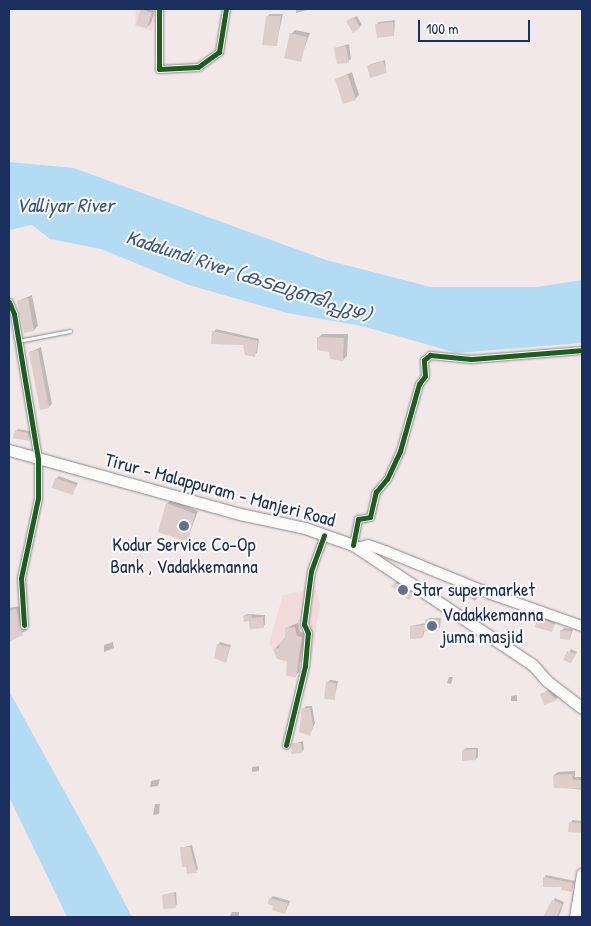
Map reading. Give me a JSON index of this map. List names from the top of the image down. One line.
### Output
{"streets":{"main road":["Tirur - Malappuram - Manjeri Road"]},"water":["Valliyar River","Kadalundi River (കടലുണ്ടിപ്പുഴ)"],"places":["Kodur Service Co-Op Bank , Vadakkemanna","Star supermarket","Vadakkemanna juma masjid"],"scale_bar":"100 m"}
